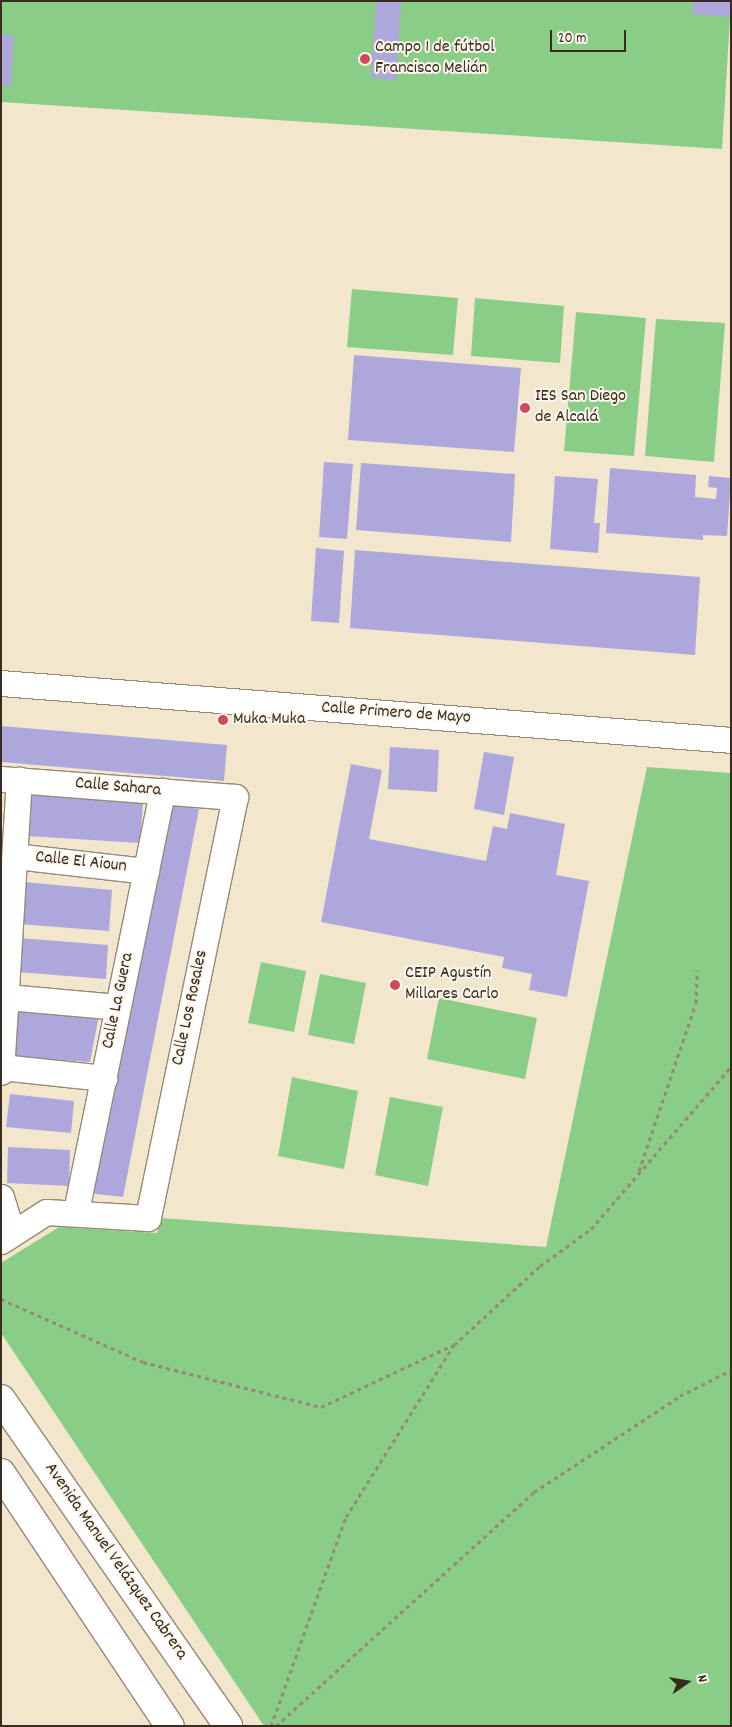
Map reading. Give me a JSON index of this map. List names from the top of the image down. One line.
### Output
{"streets":{"main road":["Avenida Manuel Velázquez Cabrera"],"street":["Calle Primero de Mayo","Calle Sahara","Calle El Aioun","Calle La Guera","Calle Los Rosales"]},"crossings":[["Calle Sahara","Calle La Guera"],["Calle Sahara","Calle Los Rosales"],["Calle El Aioun","Calle La Guera"],["Calle La Guera","Calle Los Rosales"]],"places":["Campo 1 de fútbol Francisco Melián","IES San Diego de Alcalá","Muka Muka","CEIP Agustín Millares Carlo"],"scale_bar":"20 m","north":"right"}
